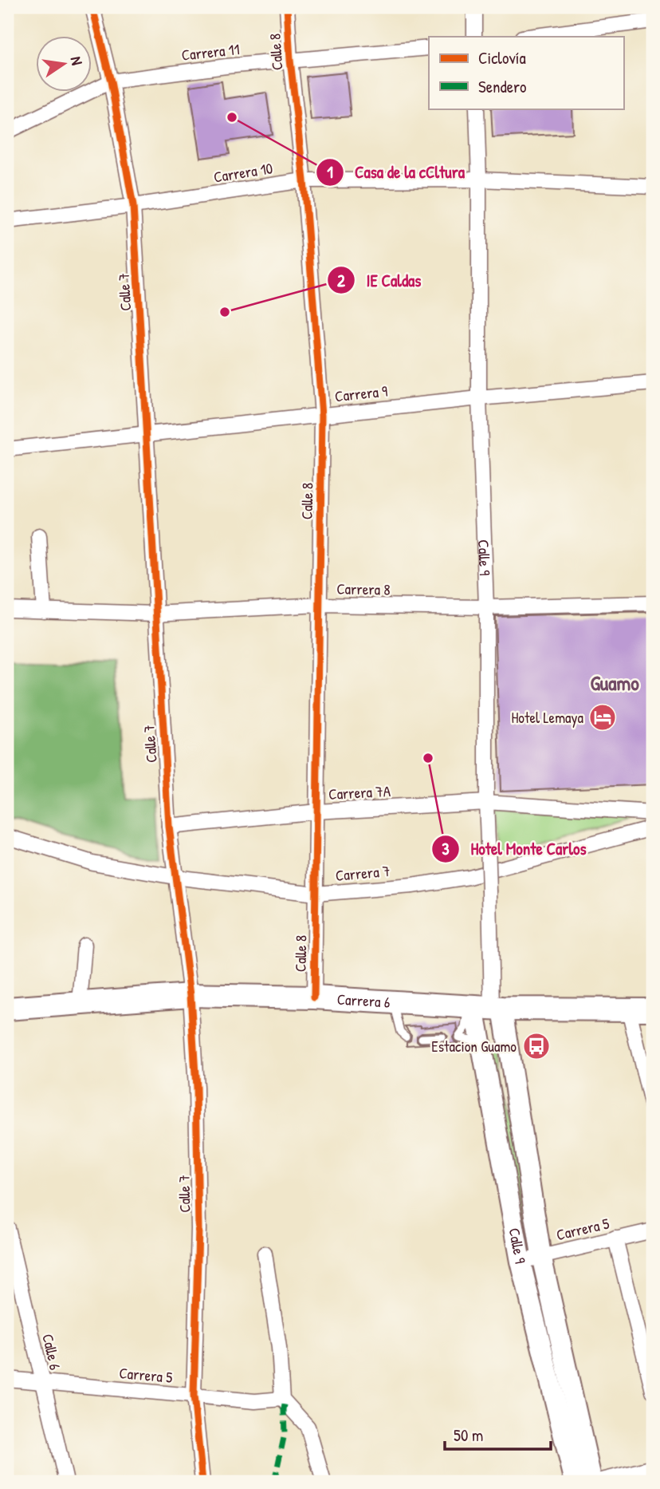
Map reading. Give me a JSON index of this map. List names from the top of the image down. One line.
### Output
{"streets":{"main road":["Carrera 6"],"street":["Carrera 11","Calle 8","Carrera 10","Calle 7","Carrera 9","Calle 9","Carrera 8","Carrera 7A","Carrera 7","Carrera 5","Calle 6"]},"crossings":[["Carrera 11","Calle 8"],["Carrera 11","Calle 7"],["Calle 8","Carrera 10"],["Calle 8","Carrera 9"],["Calle 8","Carrera 8"],["Calle 8","Carrera 7A"],["Calle 8","Carrera 7"],["Calle 8","Carrera 6"],["Carrera 10","Calle 7"],["Carrera 10","Calle 9"],["Calle 7","Carrera 9"],["Calle 7","Carrera 8"],["Calle 7","Carrera 7A"],["Calle 7","Carrera 7"],["Calle 7","Carrera 6"],["Calle 7","Carrera 5"],["Carrera 9","Calle 9"],["Calle 9","Carrera 8"],["Calle 9","Carrera 7A"],["Calle 9","Carrera 6"],["Calle 9","Carrera 5"],["Carrera 5","Calle 6"]],"districts":["Guamo"],"places":{"other":["Casa de la cCltura","IE Caldas","Hotel Monte Carlos"],"hotel":["Hotel Lemaya"],"bus stop":["Estacion Guamo"]},"legend":["Ciclovía","Sendero"],"scale_bar":"50 m","north":"right"}
